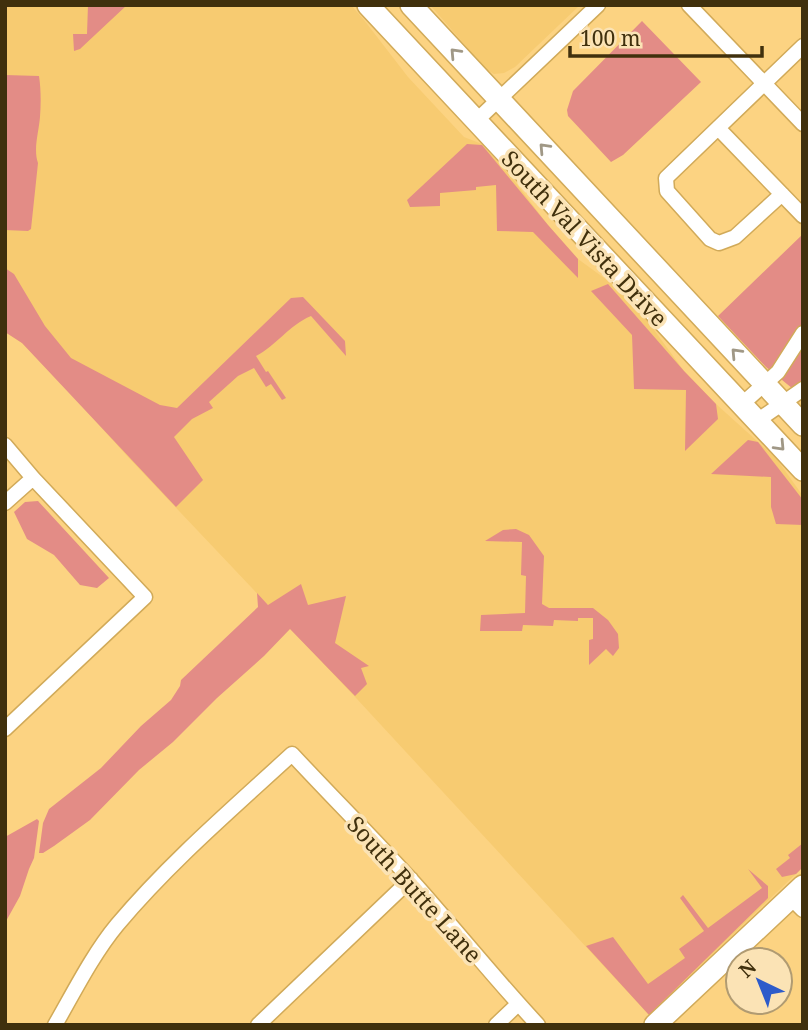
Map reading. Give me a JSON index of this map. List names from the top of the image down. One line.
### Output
{"streets":{"main road":["South Val Vista Drive"],"street":["South Butte Lane"]},"scale_bar":"100 m","north":"top left"}
